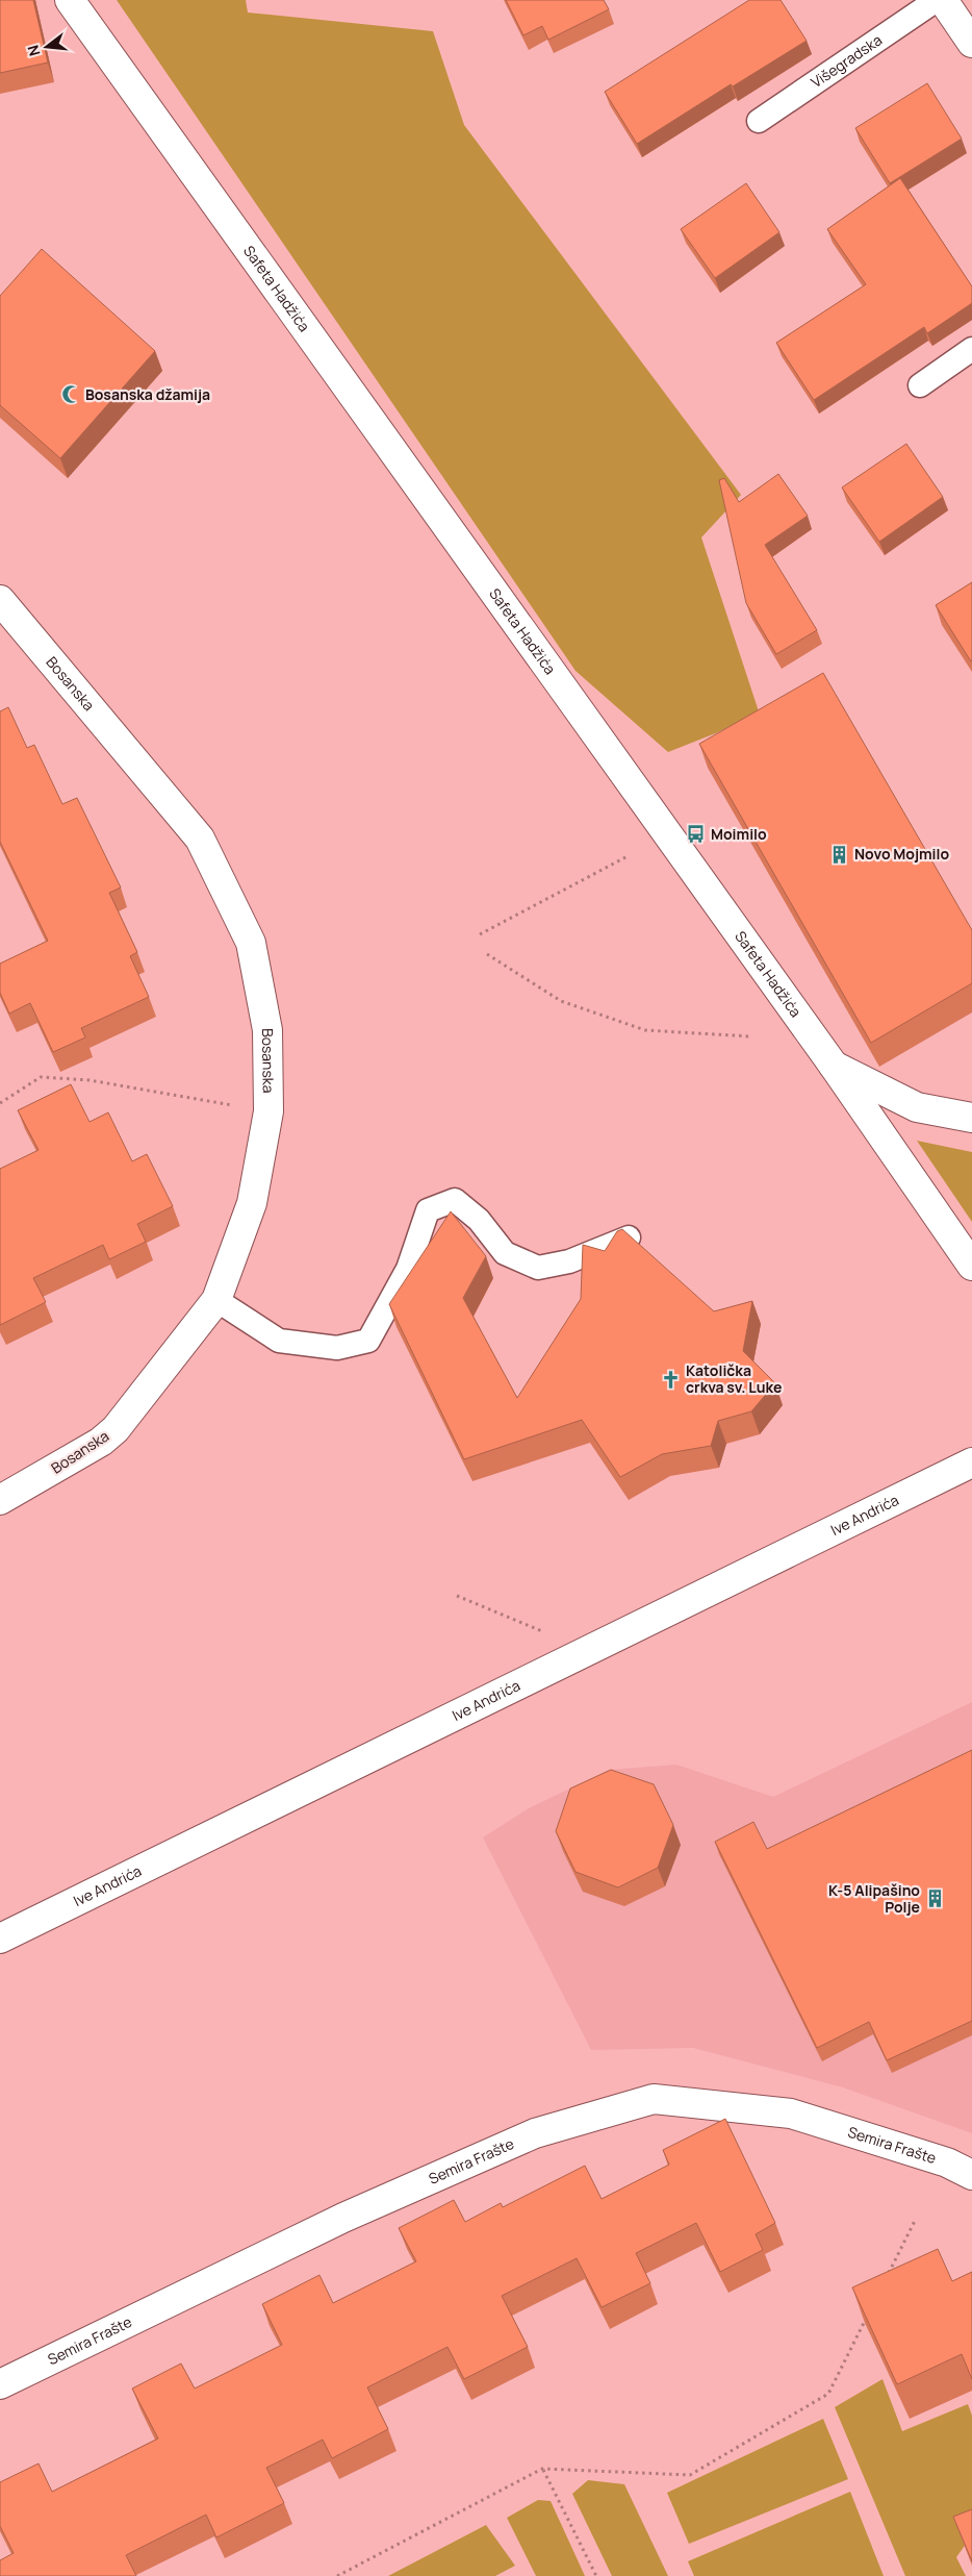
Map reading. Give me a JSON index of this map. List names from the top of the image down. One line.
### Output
{"streets":{"main road":["Safeta Hadžića","Bosanska","Ive Andrića","Semira Frašte"],"lane":["Višegradska"]},"places":{"mosque":["Bosanska džamija"],"bus stop":["Moimilo"],"building":["Novo Mojmilo","K-5 Alipašino Polje"],"church":["Katolička crkva sv. Luke"]},"north":"left"}
